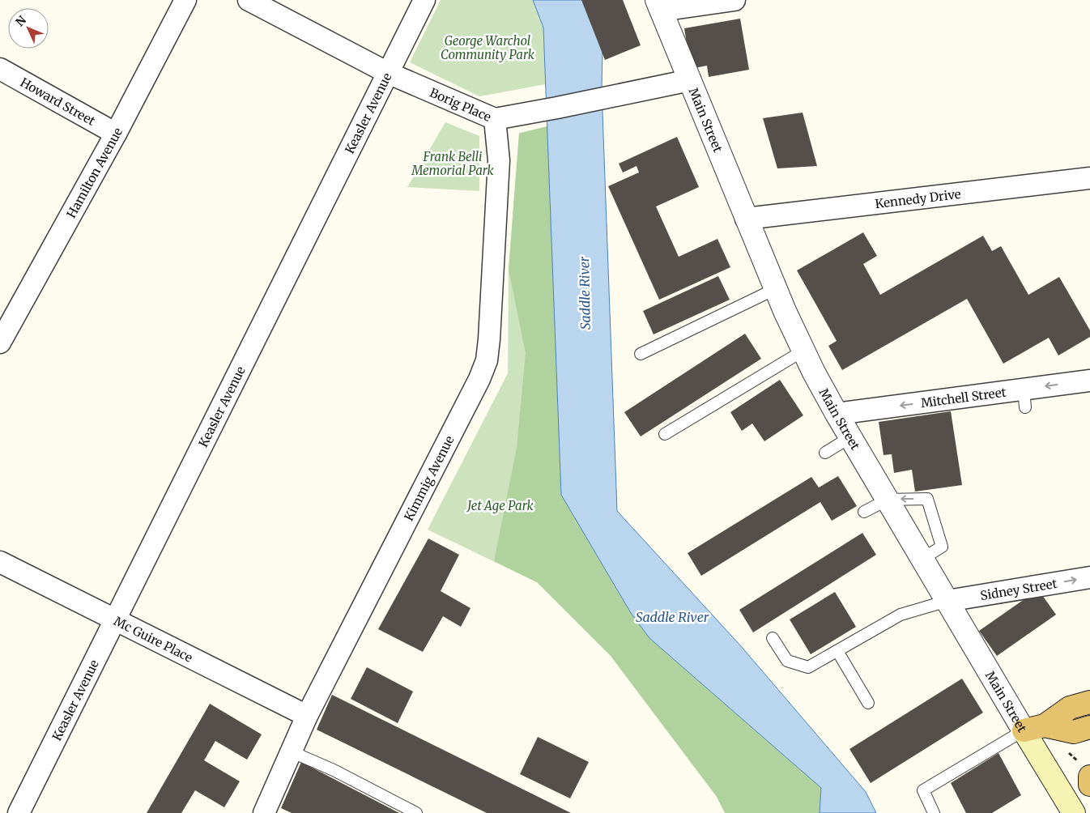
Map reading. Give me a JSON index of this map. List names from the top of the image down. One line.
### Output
{"streets":{"main road":["Main Street"],"street":["Howard Street","Borig Place","Keasler Avenue","Hamilton Avenue","Kennedy Drive","Mitchell Street","Kimmig Avenue","Sidney Street","Mc Guire Place"]},"crossings":[["Howard Street","Hamilton Avenue"],["Borig Place","Keasler Avenue"],["Borig Place","Main Street"],["Borig Place","Kimmig Avenue"],["Keasler Avenue","Mc Guire Place"],["Main Street","Kennedy Drive"],["Main Street","Mitchell Street"],["Main Street","Sidney Street"],["Kimmig Avenue","Mc Guire Place"]],"one_way":["Mitchell Street","Sidney Street"],"water":["Saddle River"],"parks":["George Warchol Community Park","Frank Belli Memorial Park","Jet Age Park"],"north":"top left"}
